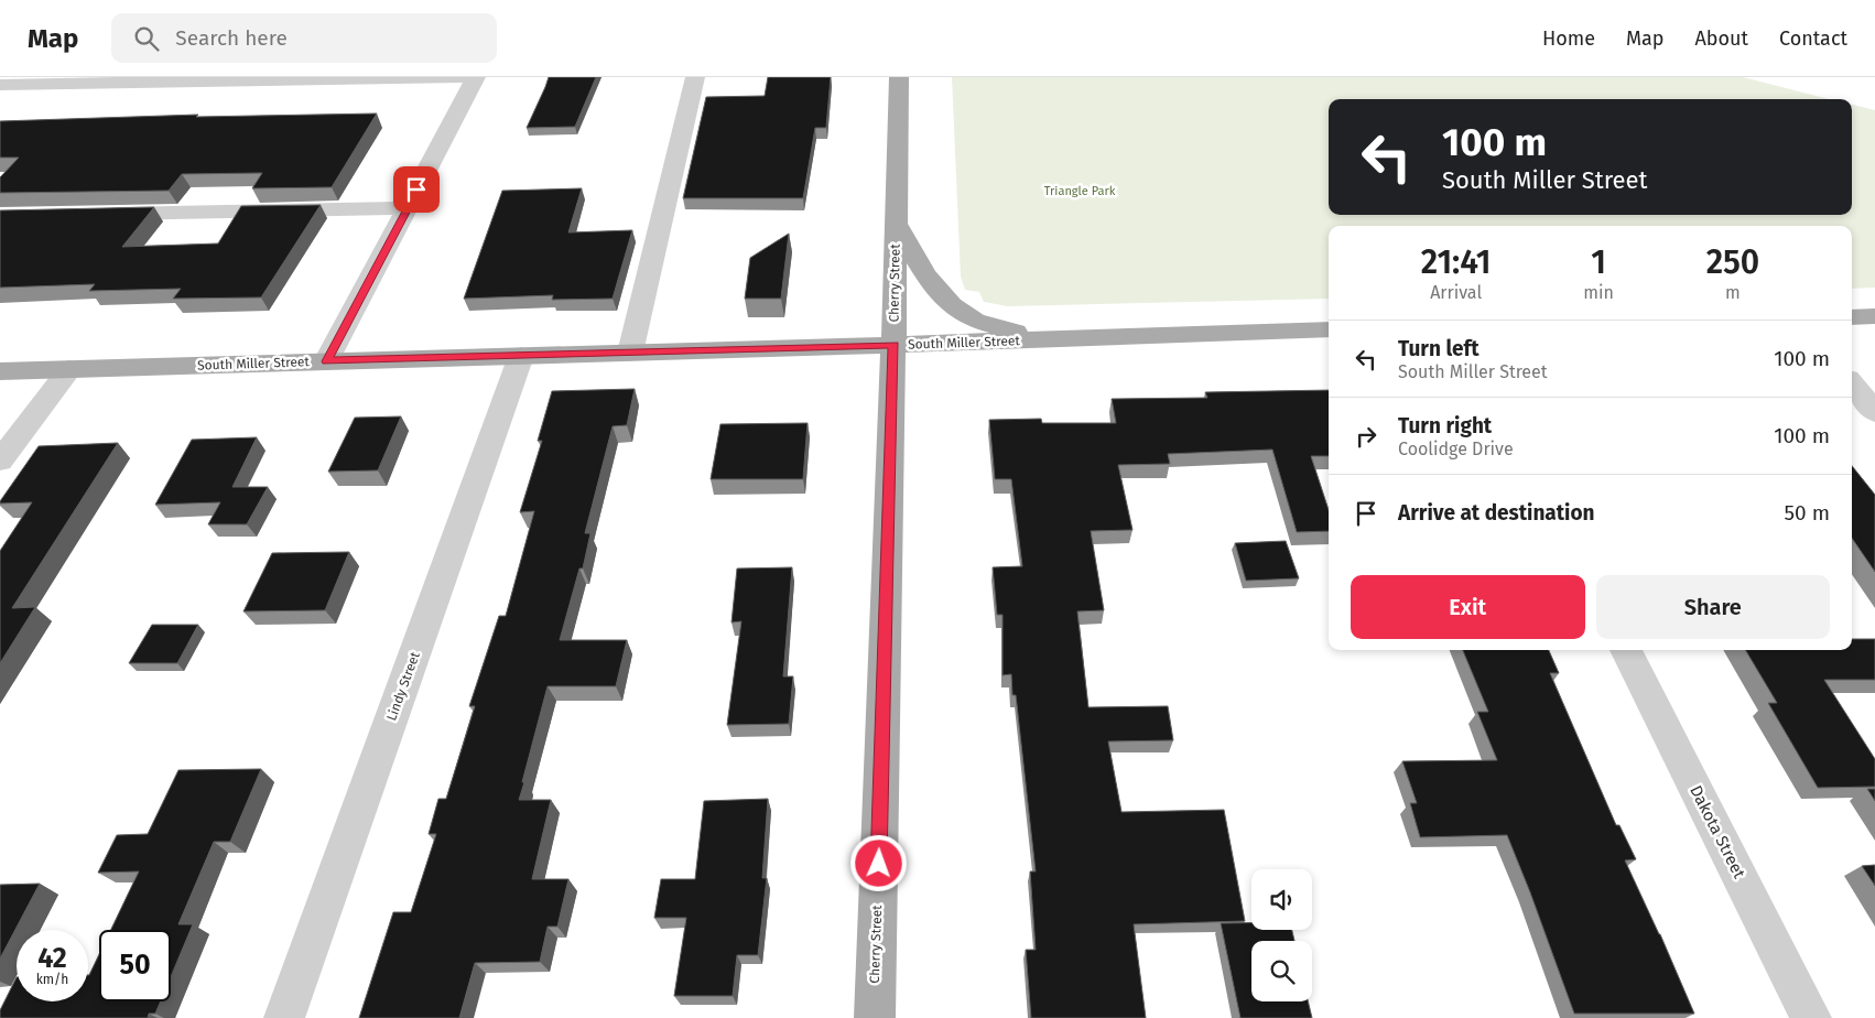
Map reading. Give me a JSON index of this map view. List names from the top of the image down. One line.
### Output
{"streets":{"main road":["Cherry Street","South Miller Street"],"street":["Lindy Street","Dakota Street"]},"crossings":[["Cherry Street","South Miller Street"],["South Miller Street","Lindy Street"]],"parks":["Triangle Park"],"page":{"header":"Map","search":"Search here","nav":["Home","Map","About","Contact"],"turn":["100 m","South Miller Street"],"eta":["21:41","Arrival","1","min","250","m"],"list":[{"name":"Turn left","note":"South Miller Street","value":"100 m"},{"name":"Turn right","note":"Coolidge Drive","value":"100 m"},{"name":"Arrive at destination","value":"50 m"}],"buttons":["Exit","Share"],"speed":"42 km/h","limit":"50"}}
